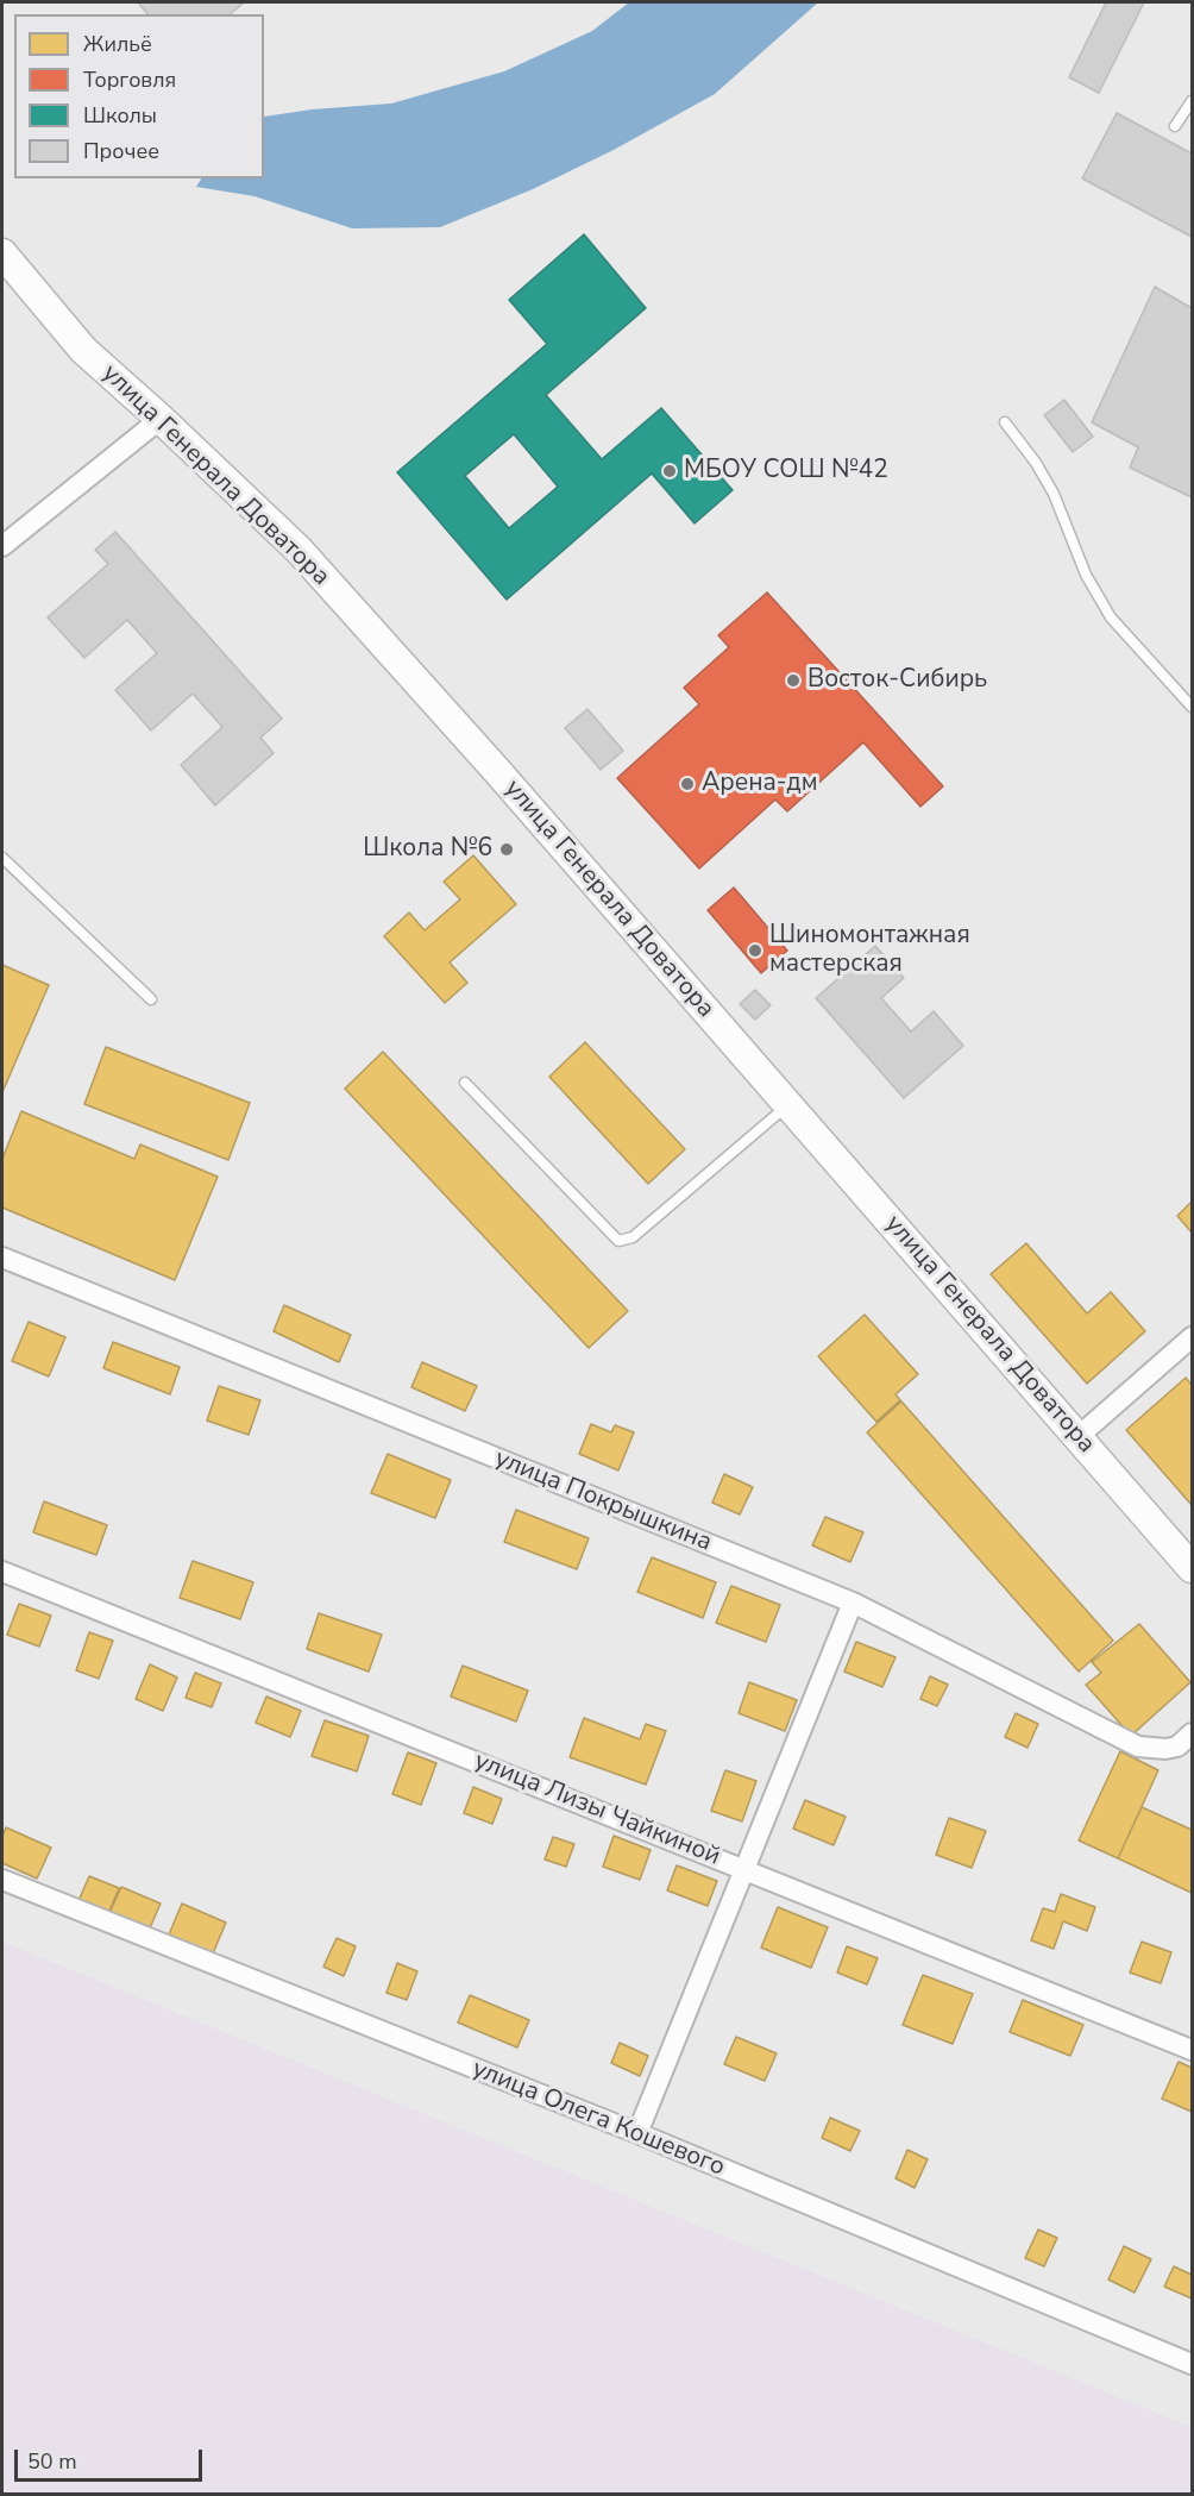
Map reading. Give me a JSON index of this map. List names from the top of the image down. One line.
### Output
{"streets":{"street":["улица Генерала Доватора","улица Покрышкина","улица Лизы Чайкиной","улица Олега Кошевого"]},"places":["МБОУ СОШ №42","Восток-Сибирь","Арена-дм","Школа №6","Шиномонтажная мастерская"],"legend":["Жильё","Торговля","Школы","Прочее"],"scale_bar":"50 m"}
